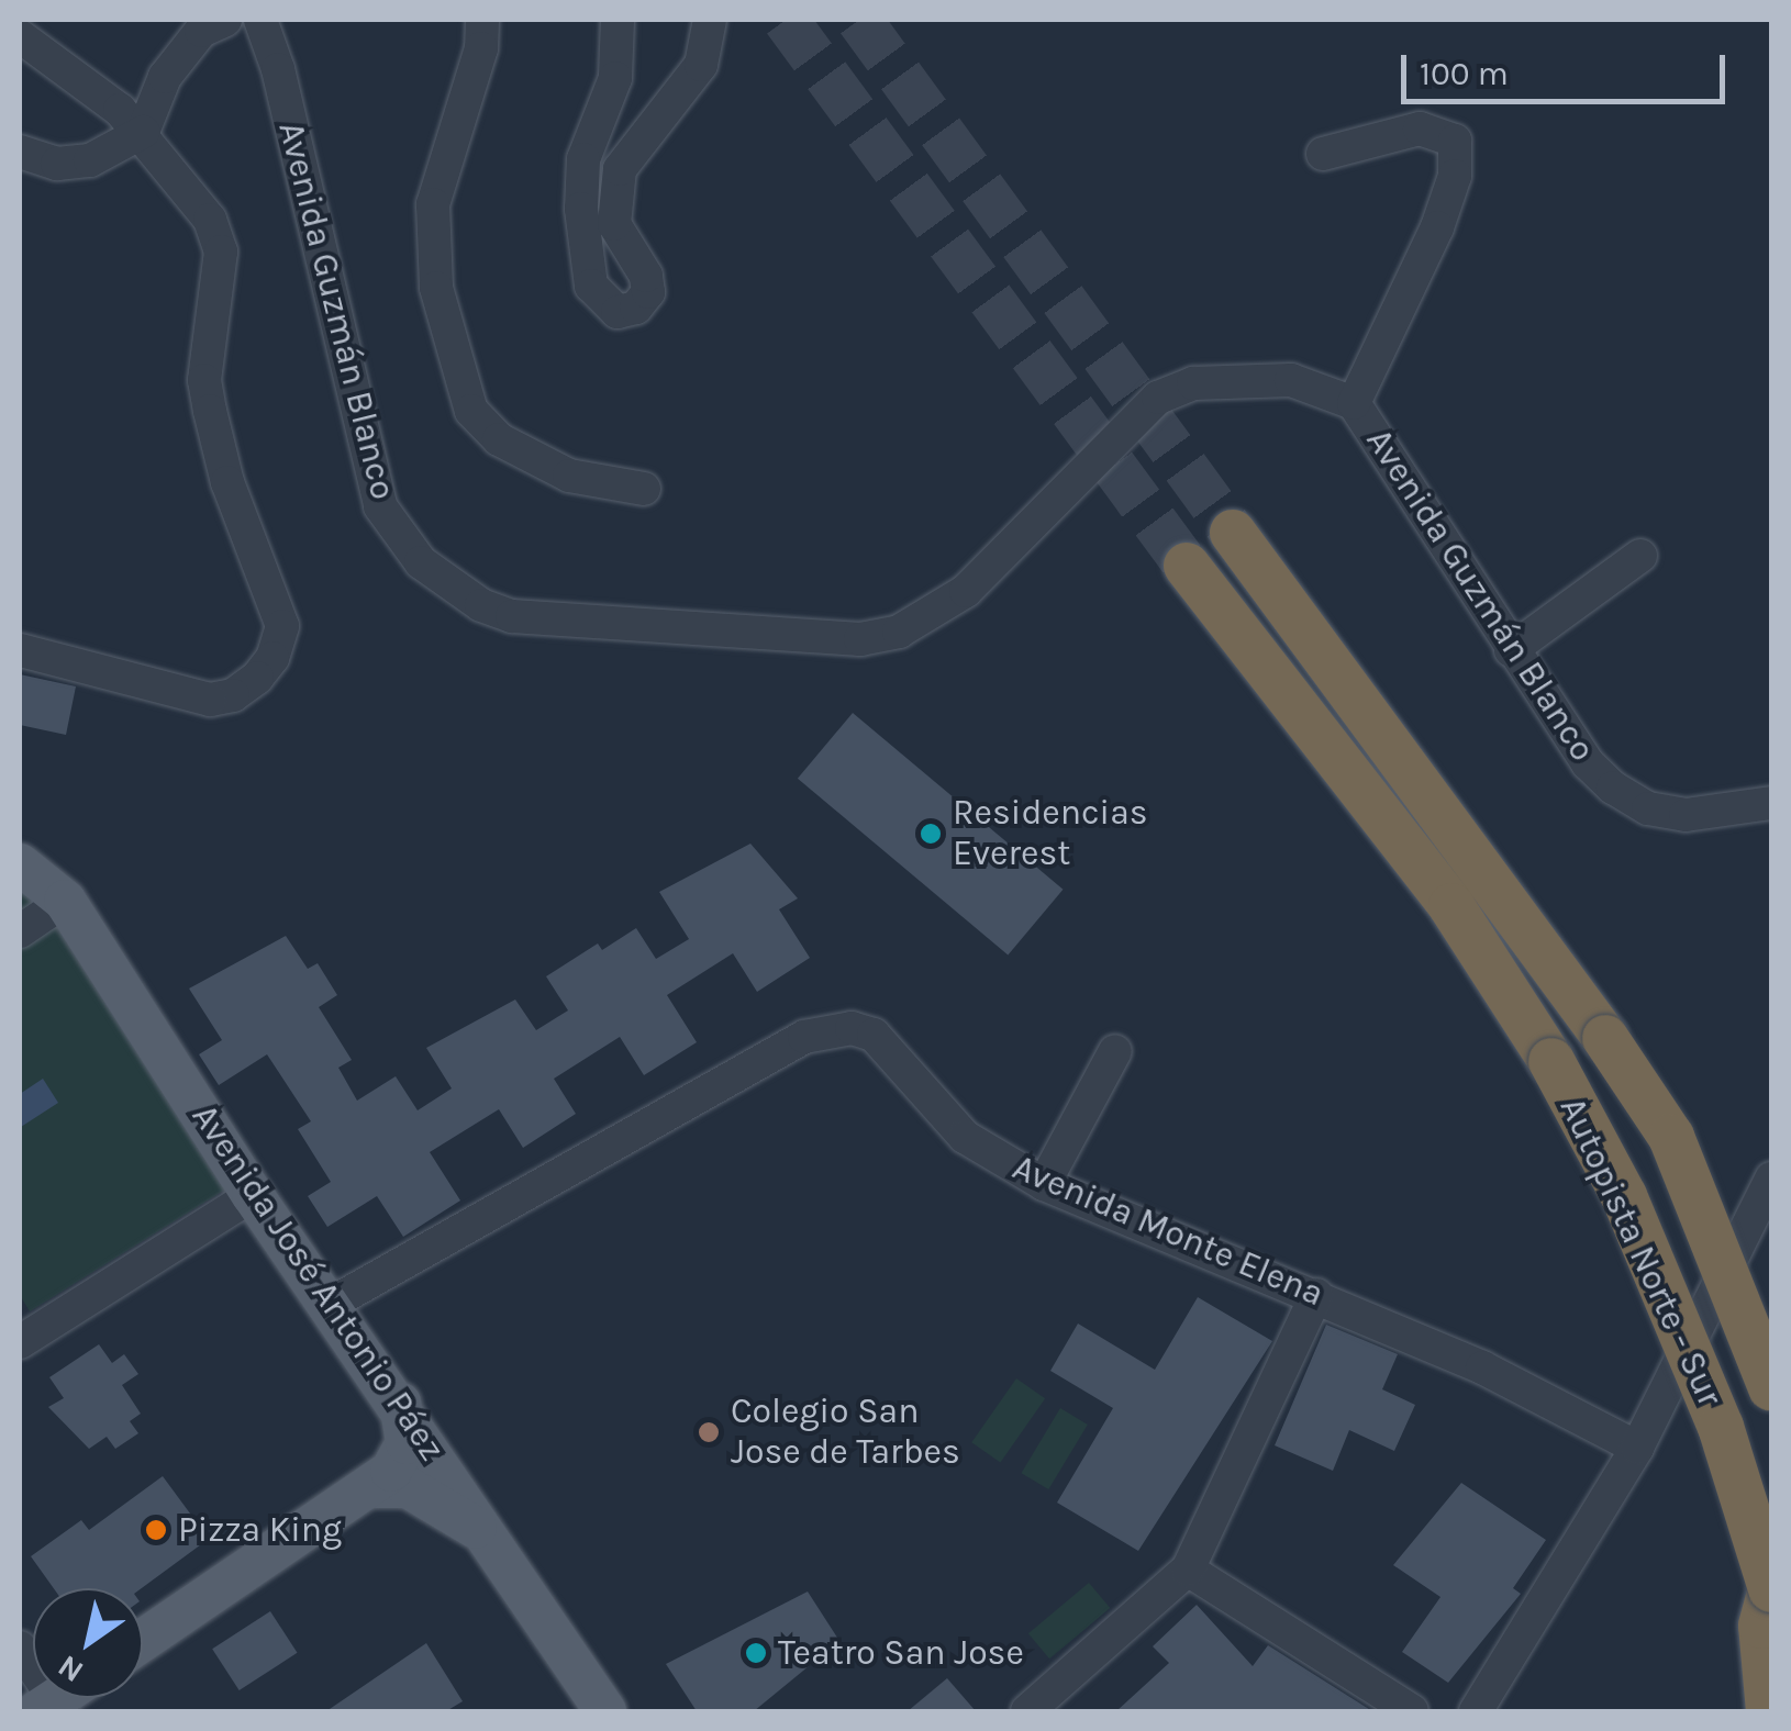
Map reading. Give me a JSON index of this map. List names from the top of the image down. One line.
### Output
{"streets":{"highway":["Autopista Norte - Sur"],"main road":["Avenida José Antonio Páez"],"street":["Avenida Guzmán Blanco","Avenida Monte Elena"]},"crossings":[["Avenida Monte Elena","Avenida José Antonio Páez"]],"places":["Residencias Everest","Colegio San Jose de Tarbes","Pizza King","Teatro San Jose"],"scale_bar":"100 m","north":"bottom left"}
